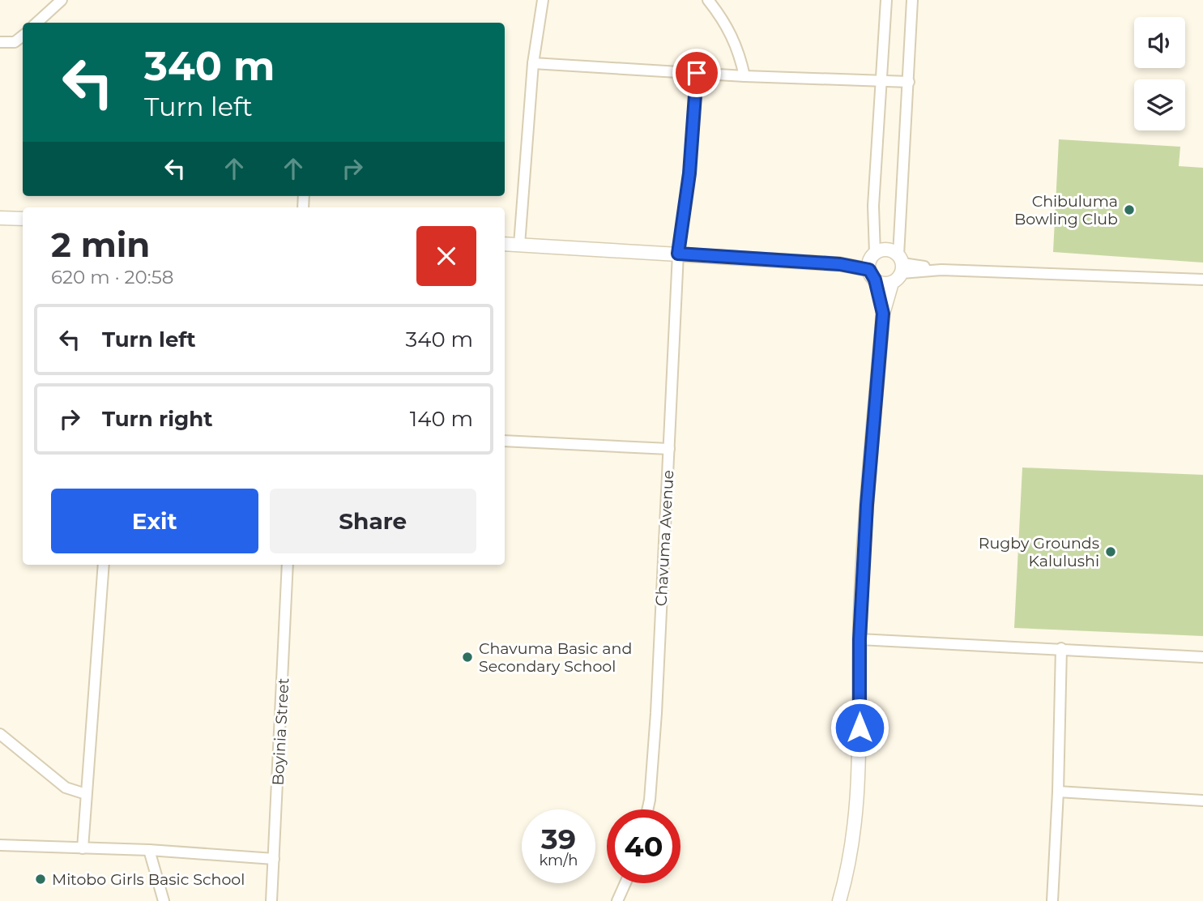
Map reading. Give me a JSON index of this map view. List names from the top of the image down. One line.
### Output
{"streets":{"street":["Chavuma Avenue","Boyinia Street"]},"places":["Chibuluma Bowling Club","Rugby Grounds Kalulushi","Chavuma Basic and Secondary School","Mitobo Girls Basic School"],"page":{"turn":["340 m","Turn left"],"heading":["2 min","620 m · 20:58"],"list":[{"name":"Turn left","value":"340 m"},{"name":"Turn right","value":"140 m"}],"buttons":["Exit","Share"],"speed":"39 km/h","limit":"40"}}
